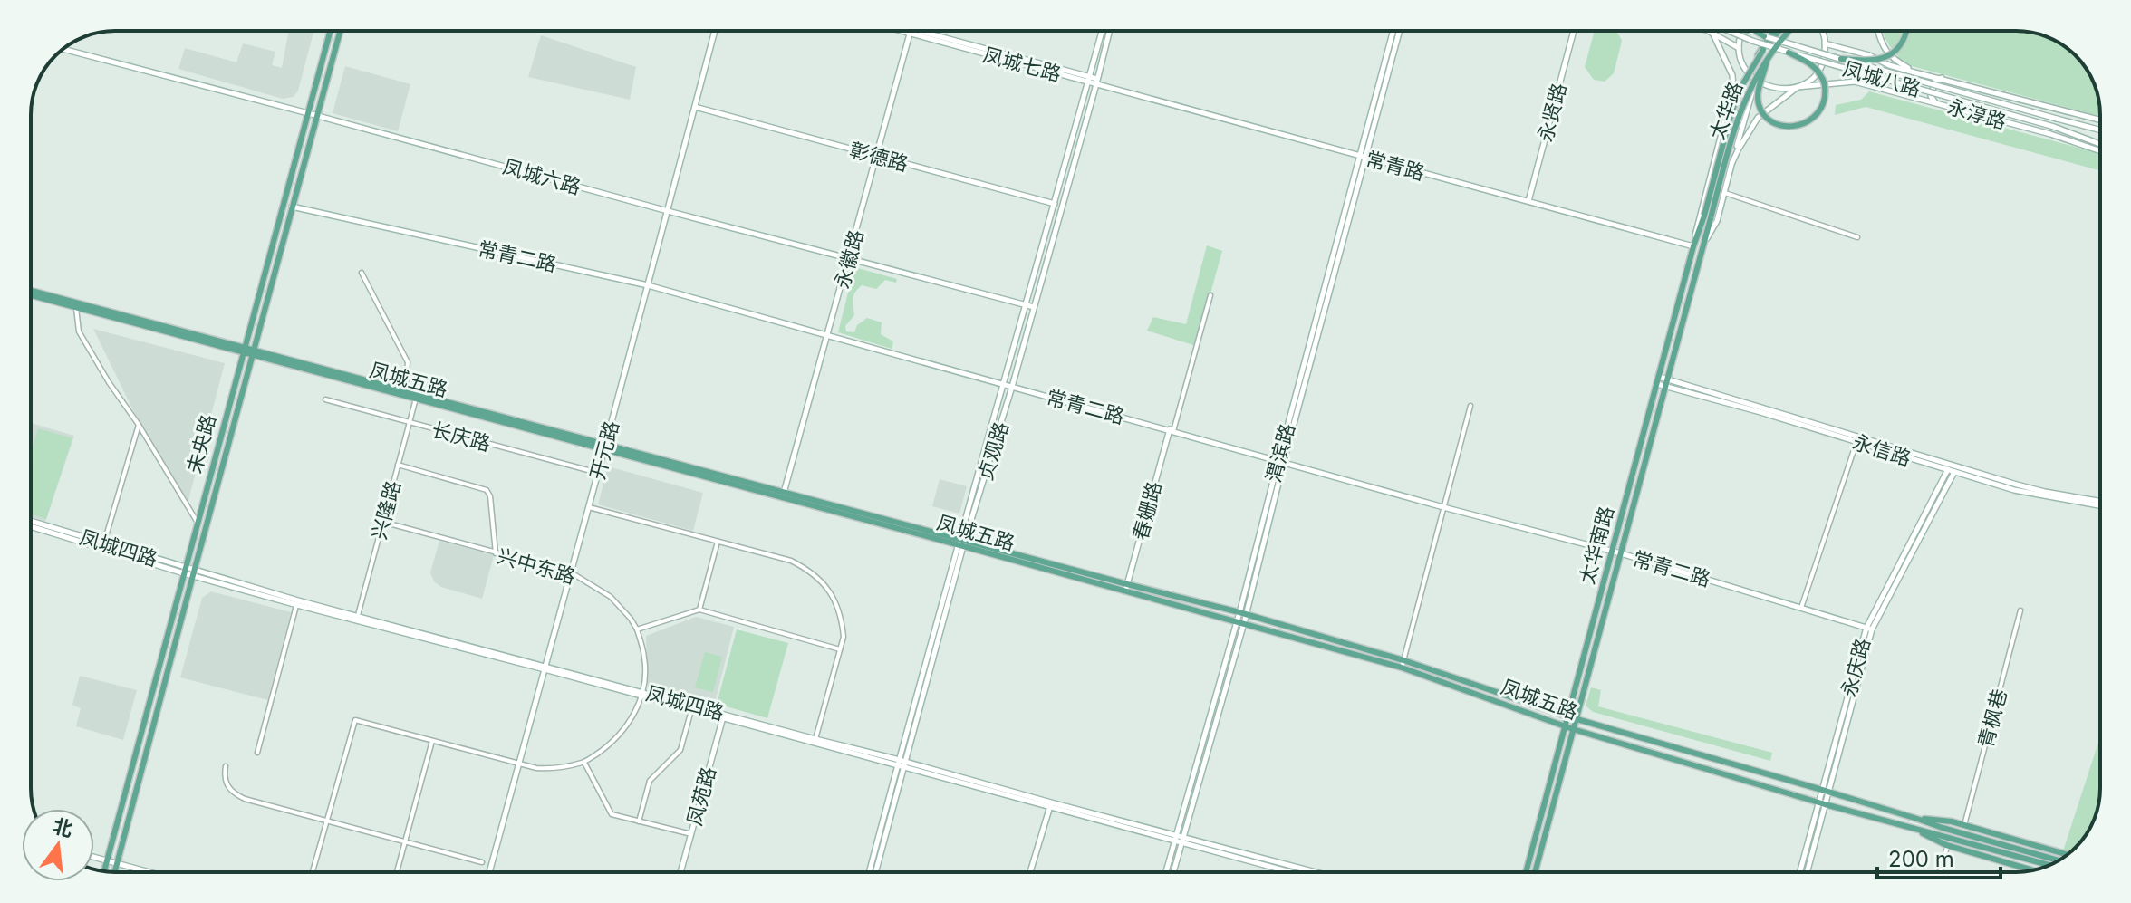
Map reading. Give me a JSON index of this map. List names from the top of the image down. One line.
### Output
{"streets":{"main road":["太华路","凤城五路","未央路","太华南路"],"street":["凤城七路","凤城八路","永贤路","永淳路","彰德路","常青路","凤城六路","常青二路","永徽路","长庆路","开元路","永信路","贞观路","渭滨路","兴隆路","春姗路","凤城四路","兴中东路","永庆路","青枫巷","凤苑路"]},"crossings":[["凤城七路","常青路"],["凤城七路","永徽路"],["凤城七路","贞观路"],["太华路","太华南路"],["永贤路","常青路"],["彰德路","永徽路"],["彰德路","开元路"],["彰德路","贞观路"],["常青路","贞观路"],["常青路","渭滨路"],["常青路","太华南路"],["凤城六路","永徽路"],["凤城六路","未央路"],["凤城六路","开元路"],["凤城六路","贞观路"],["常青二路","永徽路"],["常青二路","未央路"],["常青二路","开元路"],["常青二路","贞观路"],["常青二路","渭滨路"],["常青二路","春姗路"],["常青二路","太华南路"],["常青二路","永庆路"],["永徽路","凤城五路"],["凤城五路","未央路"],["凤城五路","开元路"],["凤城五路","贞观路"],["凤城五路","渭滨路"],["凤城五路","兴隆路"],["凤城五路","春姗路"],["凤城五路","太华南路"],["凤城五路","永庆路"],["长庆路","开元路"],["长庆路","兴隆路"],["未央路","凤城四路"],["开元路","凤城四路"],["开元路","兴中东路"],["永信路","太华南路"],["永信路","永庆路"],["贞观路","凤城四路"],["渭滨路","凤城四路"],["兴隆路","凤城四路"],["兴隆路","兴中东路"],["凤城四路","凤苑路"]],"scale_bar":"200 m","north":"top"}
